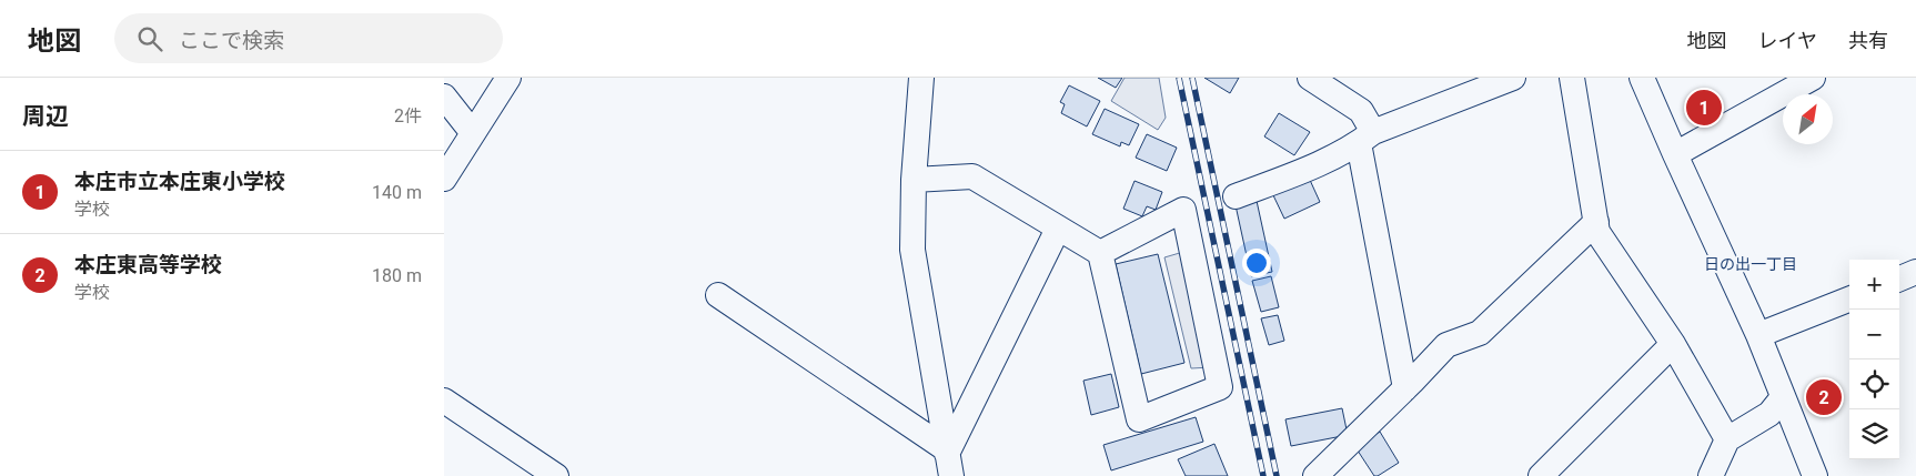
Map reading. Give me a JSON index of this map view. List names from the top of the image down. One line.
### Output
{"districts":["日の出一丁目"],"north":"top right","page":{"header":"地図","search":"ここで検索","nav":["地図","レイヤ","共有"],"heading":["周辺","2件"],"pins":["1","2"],"list":[{"mark":"1","name":"本庄市立本庄東小学校","note":"学校","value":"140 m"},{"mark":"2","name":"本庄東高等学校","note":"学校","value":"180 m"}],"map_buttons":["+","−"]}}
